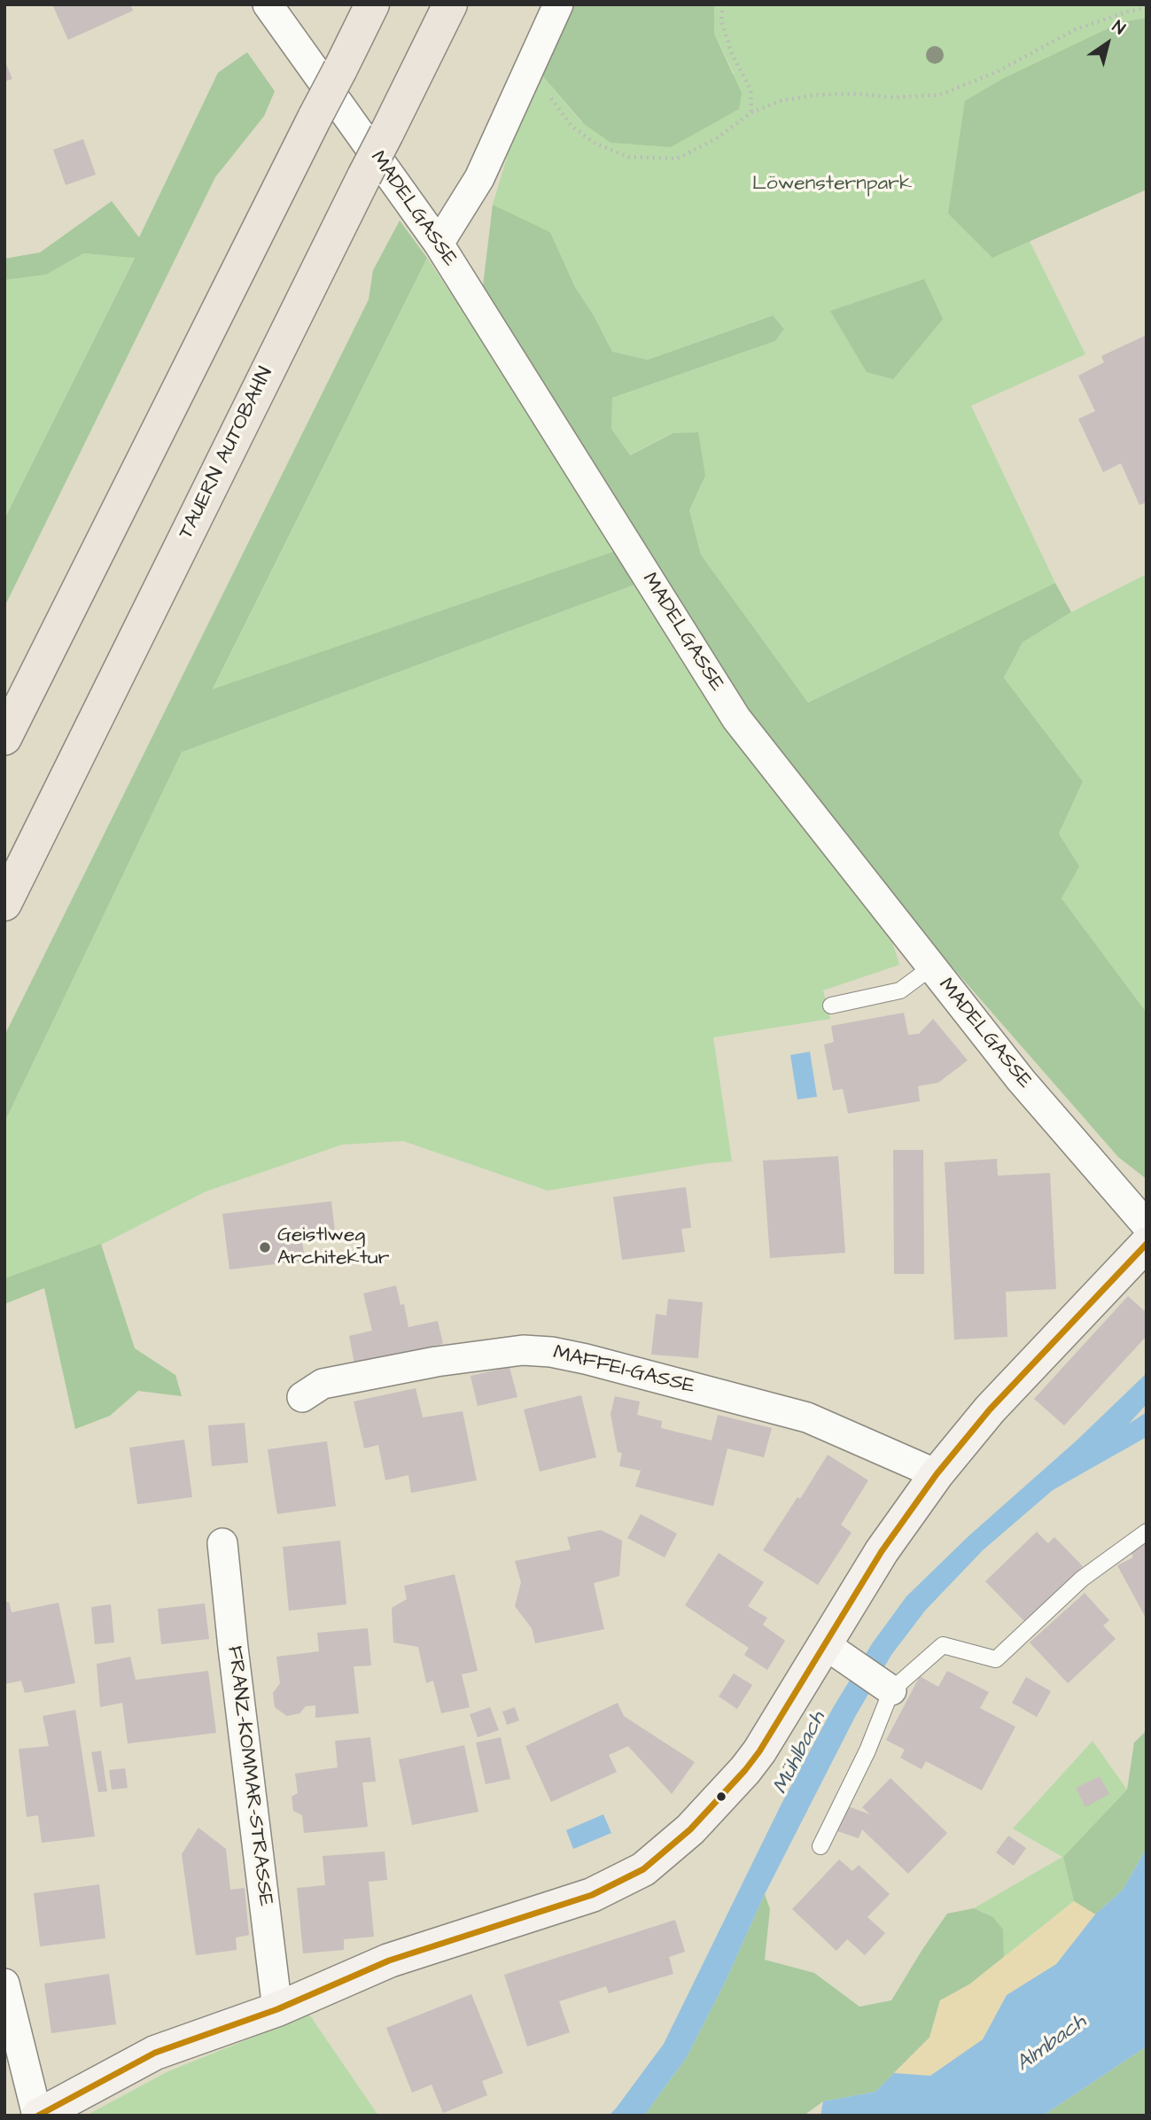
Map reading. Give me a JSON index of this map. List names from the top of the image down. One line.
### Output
{"streets":{"highway":["TAUERN AUTOBAHN"],"street":["MADELGASSE","MAFFEI-GASSE","FRANZ-KOMMAR-STRASSE"]},"water":["Mühlbach","Almbach"],"parks":["Löwensternpark"],"places":["Geistlweg Architektur"],"north":"top right"}
